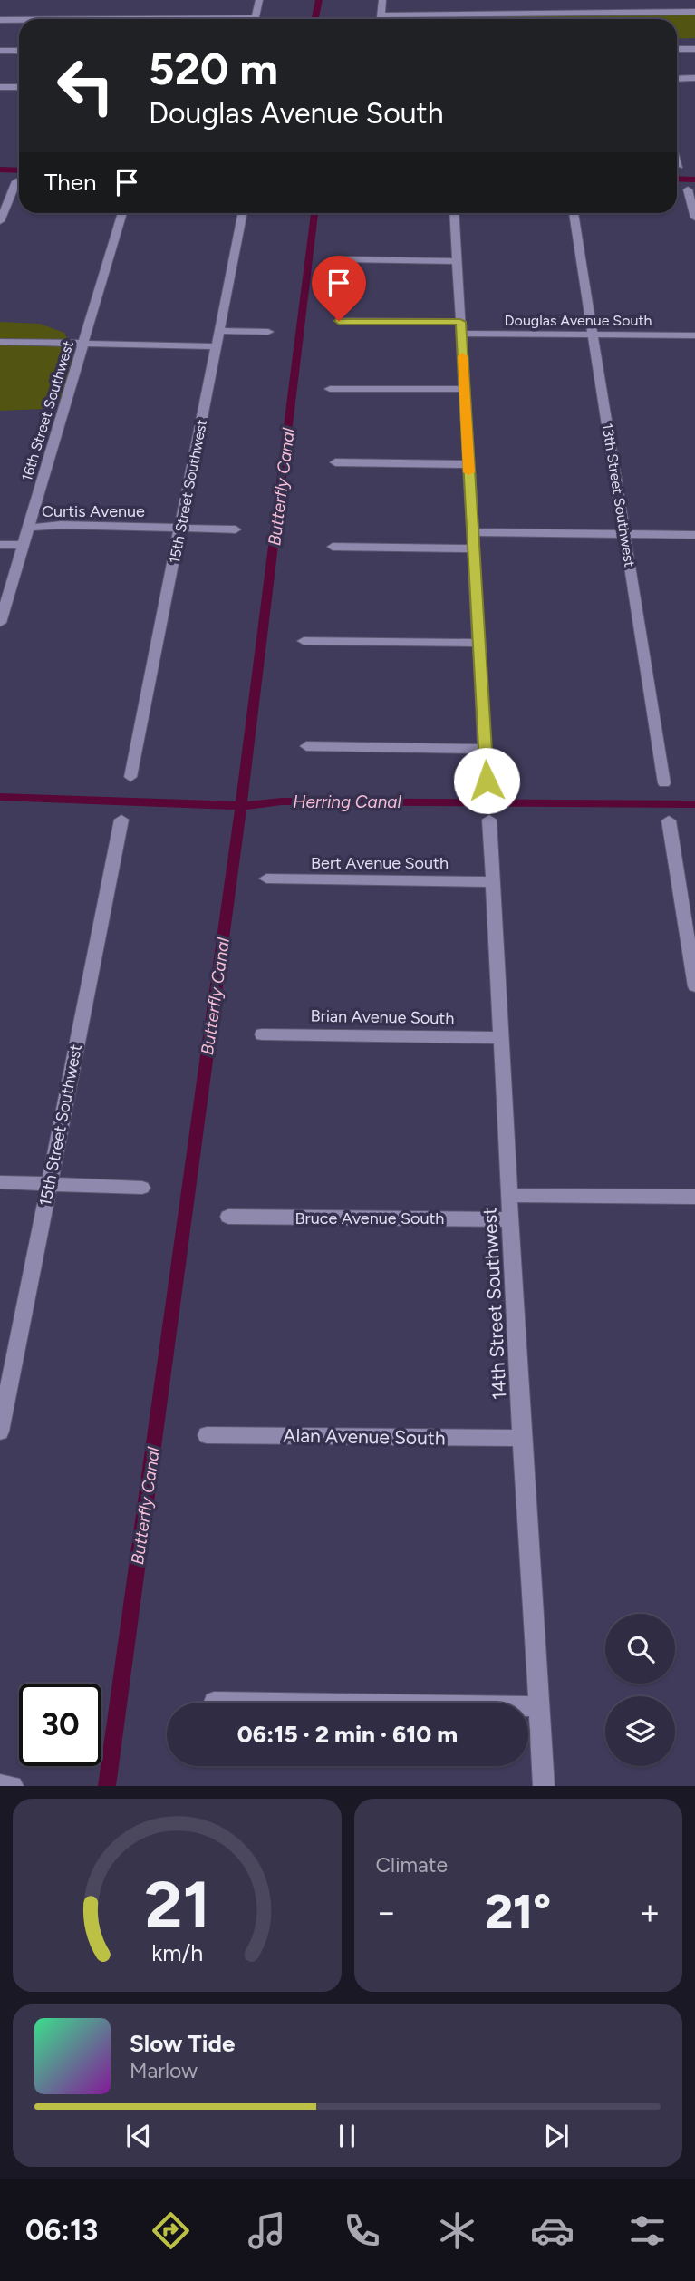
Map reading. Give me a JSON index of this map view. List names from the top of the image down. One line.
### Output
{"streets":{"street":["Douglas Avenue South","16th Street Southwest","15th Street Southwest","13th Street Southwest","Curtis Avenue","Bert Avenue South","Brian Avenue South","Bruce Avenue South","14th Street Southwest","Alan Avenue South"]},"crossings":[["Douglas Avenue South","13th Street Southwest"],["16th Street Southwest","Curtis Avenue"],["15th Street Southwest","Curtis Avenue"],["Bert Avenue South","14th Street Southwest"],["Brian Avenue South","14th Street Southwest"],["Bruce Avenue South","14th Street Southwest"],["14th Street Southwest","Alan Avenue South"]],"water":["Butterfly Canal","Herring Canal"],"page":{"turn":["520 m","Douglas Avenue South"],"then":"Then","limit":"30","trip":"06:15 · 2 min · 610 m","tile":"Climate","heat":["−","21°","+"],"song":["Slow Tide","Marlow"],"tabs":"06:13","gauge":["21","km/h"]}}
